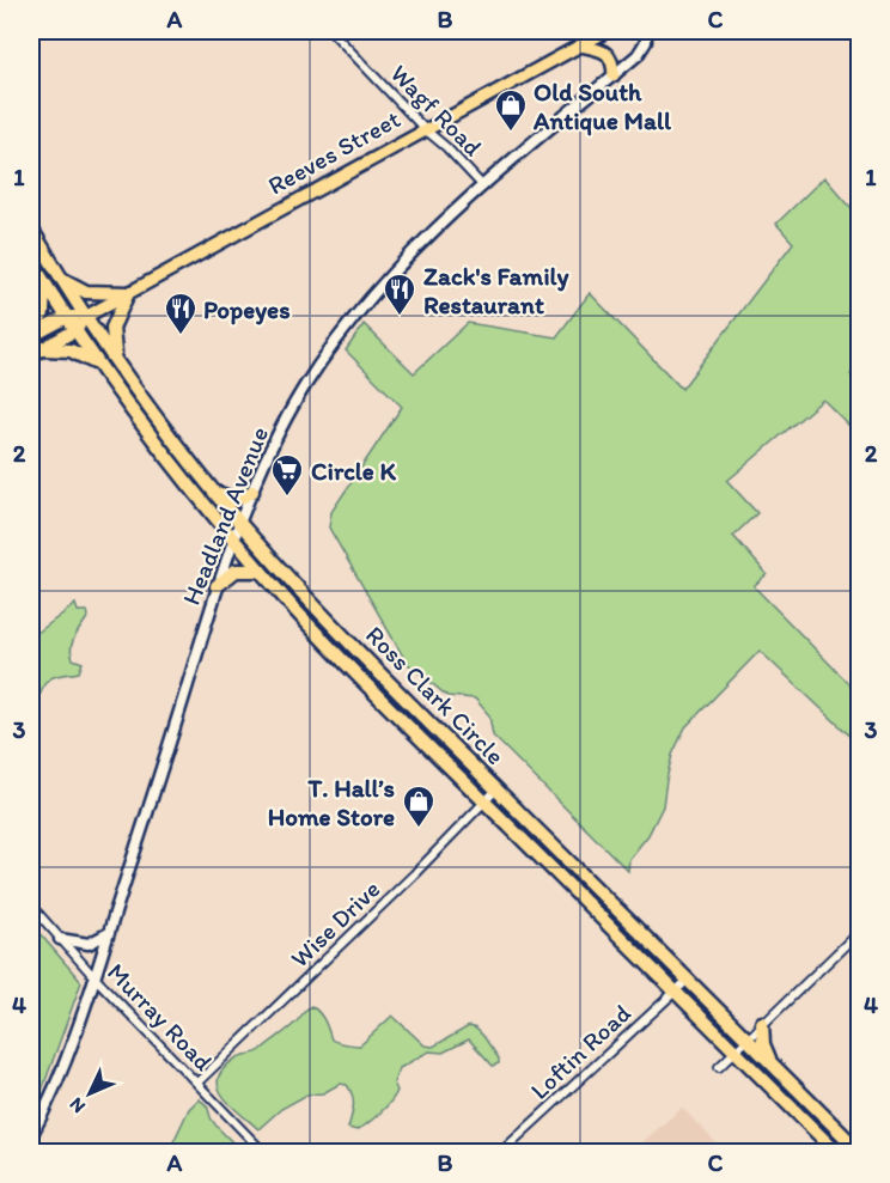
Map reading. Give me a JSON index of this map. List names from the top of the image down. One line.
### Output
{"streets":{"highway":["Reeves Street","Ross Clark Circle"],"main road":["Headland Avenue"],"street":["Wagf Road","Wise Drive","Murray Road","Loftin Road"]},"crossings":[["Wagf Road","Reeves Street"],["Wagf Road","Headland Avenue"],["Reeves Street","Ross Clark Circle"],["Headland Avenue","Ross Clark Circle"],["Headland Avenue","Murray Road"],["Ross Clark Circle","Wise Drive"],["Ross Clark Circle","Loftin Road"],["Wise Drive","Murray Road"]],"places":{"shop":["Old South Antique Mall","T. Hall’s Home Store"],"restaurant":["Zack's Family Restaurant","Popeyes"],"supermarket":["Circle K"]},"north":"bottom left","grid":{"columns":["A","B","C"],"rows":["1","2","3","4"]}}
